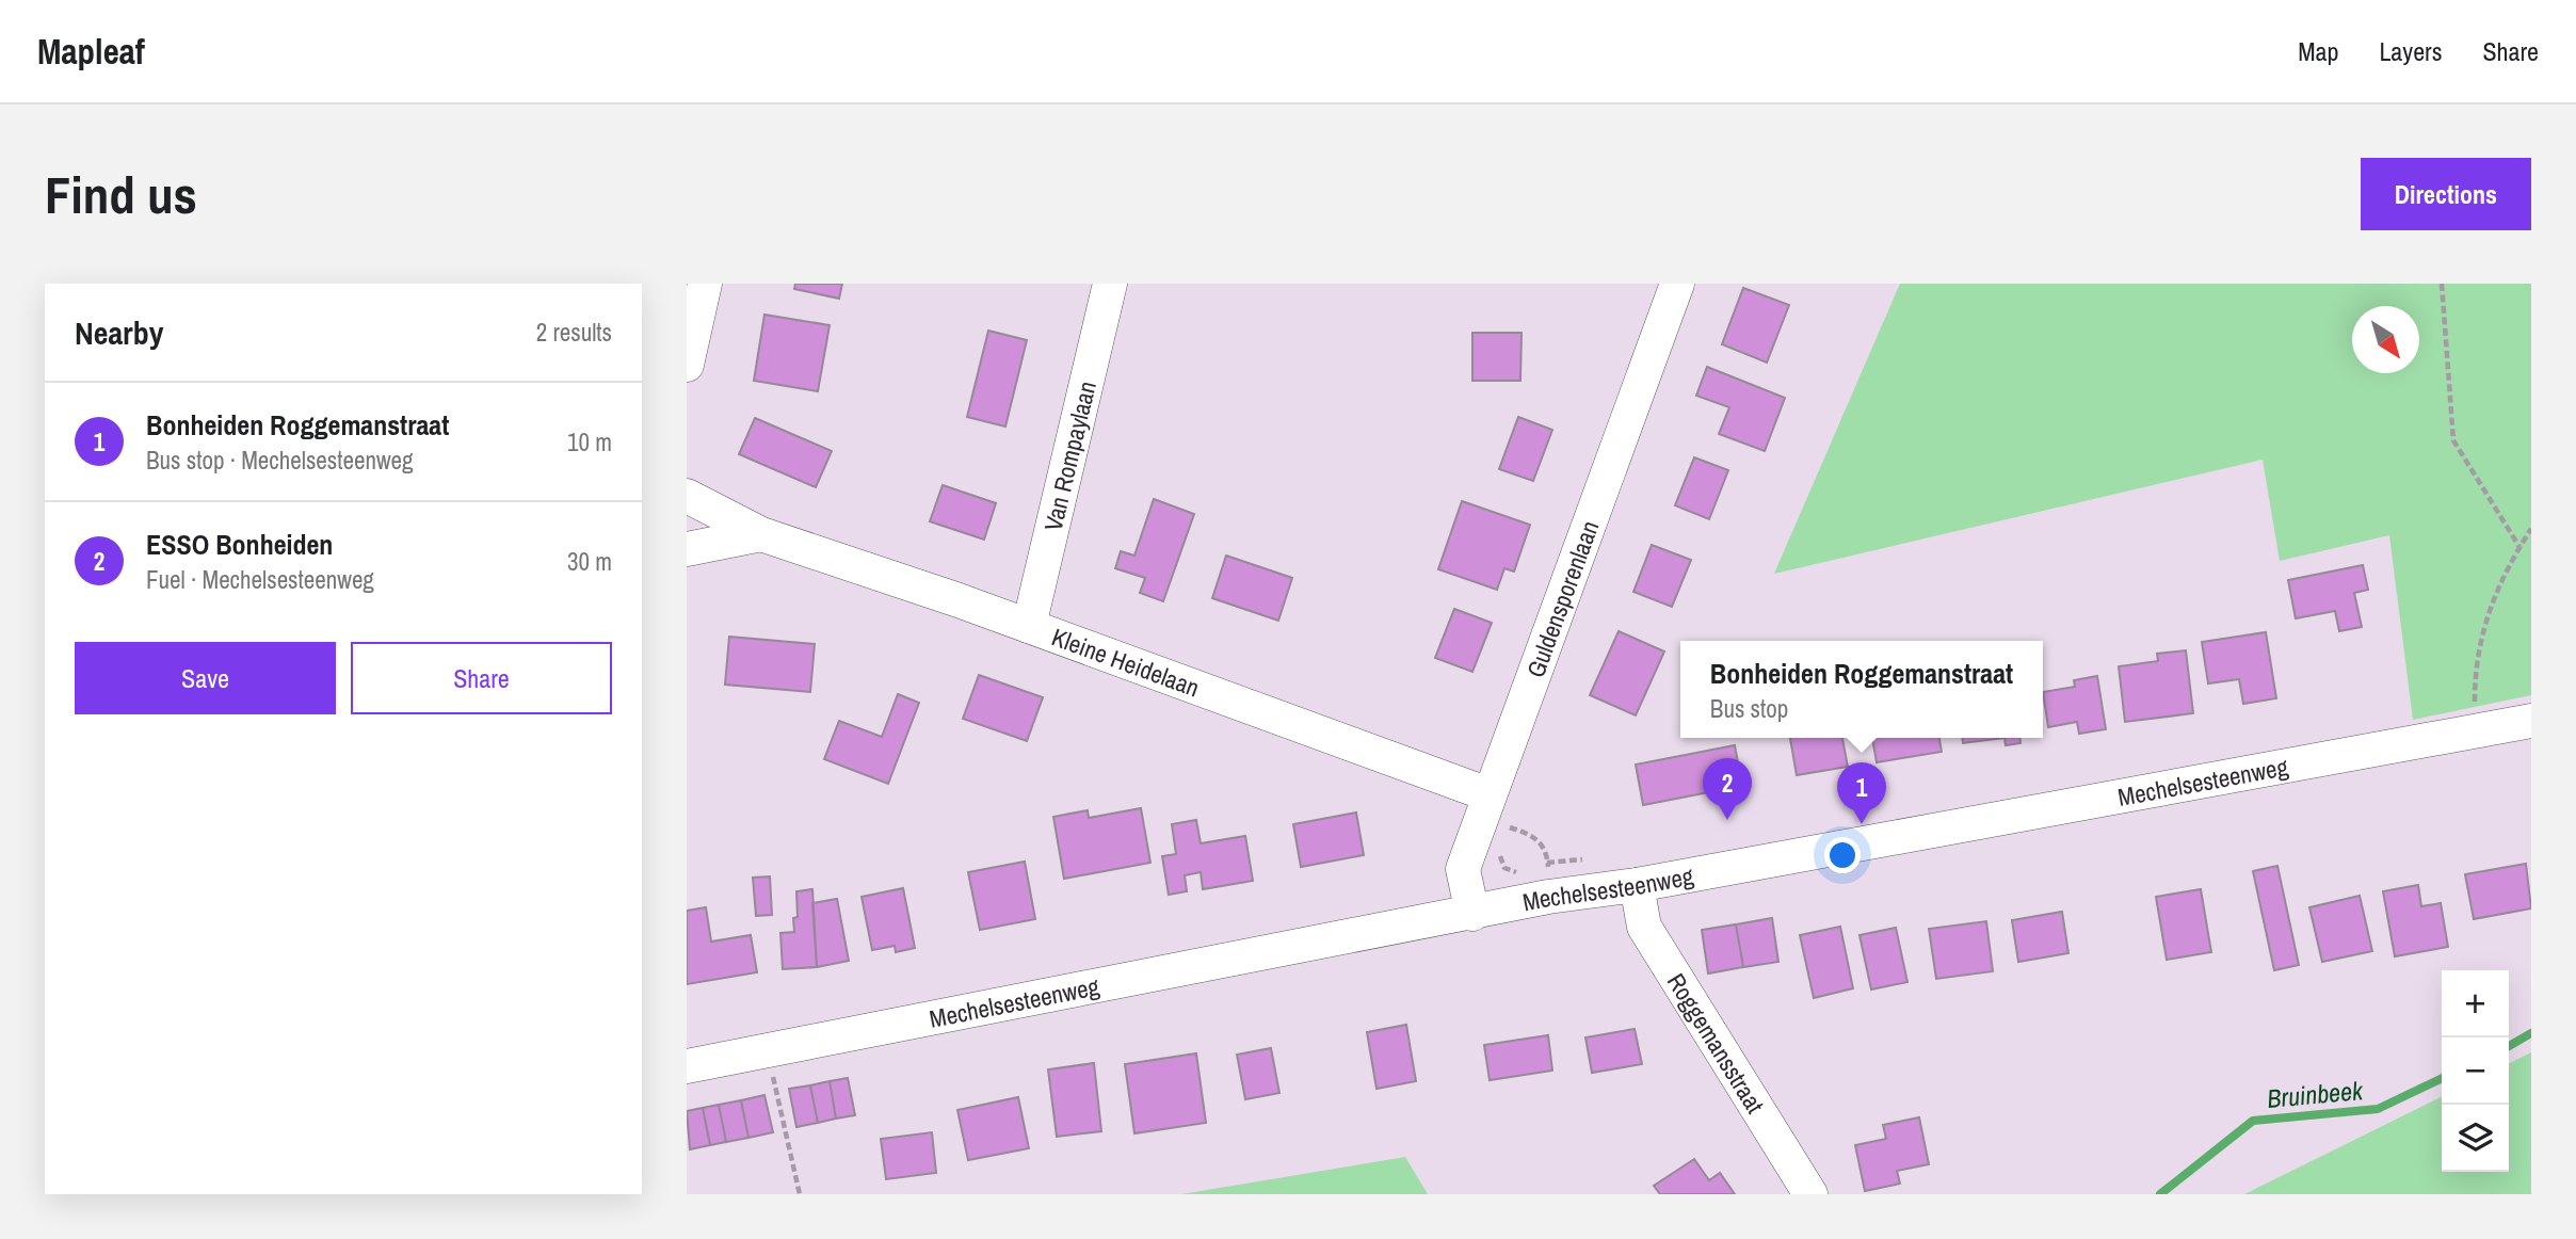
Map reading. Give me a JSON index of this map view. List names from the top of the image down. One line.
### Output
{"streets":{"street":["Van Rompaylaan","Guldensporenlaan","Kleine Heidelaan","Mechelsesteenweg","Roggemansstraat"]},"crossings":[["Van Rompaylaan","Kleine Heidelaan"],["Guldensporenlaan","Kleine Heidelaan"],["Guldensporenlaan","Mechelsesteenweg"],["Mechelsesteenweg","Roggemansstraat"]],"water":["Bruinbeek"],"north":"bottom right","page":{"header":"Mapleaf","nav":["Map","Layers","Share"],"buttons":["Directions",["Save","Share"]],"title":"Find us","heading":["Nearby","2 results"],"list":[{"mark":"1","name":"Bonheiden Roggemanstraat","note":"Bus stop · Mechelsesteenweg","value":"10 m"},{"mark":"2","name":"ESSO Bonheiden","note":"Fuel · Mechelsesteenweg","value":"30 m"}],"popup":["Bonheiden Roggemanstraat","Bus stop"],"pins":["2","1"],"map_buttons":["+","−"]}}
